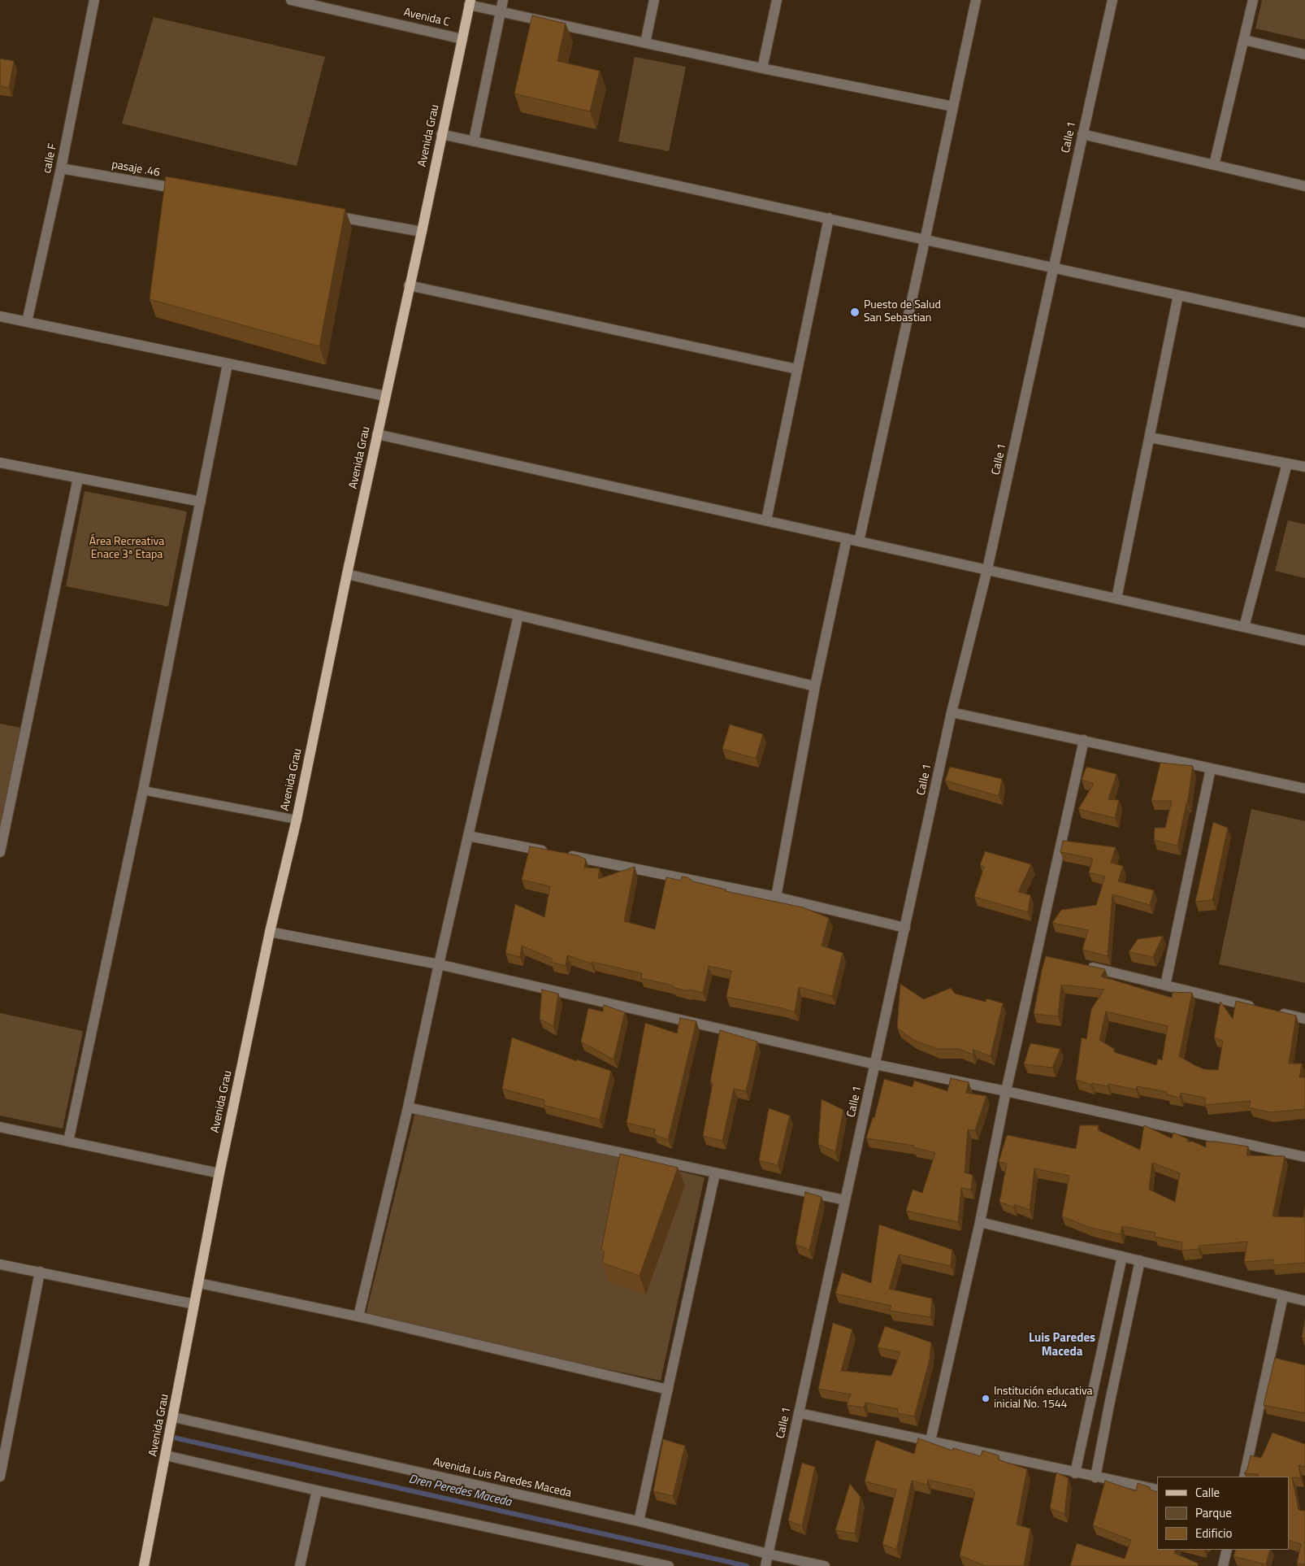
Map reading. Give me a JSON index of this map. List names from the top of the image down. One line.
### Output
{"streets":{"main road":["Avenida Grau"],"street":["Avenida C","Calle 1","calle F","pasaje .46","Avenida Luis Paredes Maceda"]},"crossings":[["Avenida C","Avenida Grau"],["Avenida Grau","Avenida Luis Paredes Maceda"],["Calle 1","Avenida Luis Paredes Maceda"],["calle F","pasaje .46"]],"districts":["Luis Paredes Maceda"],"water":["Dren Peredes Maceda"],"parks":["Área Recreativa Enace 3ª Etapa"],"places":["Puesto de Salud San Sebastian","Institución educativa inicial No. 1544"],"legend":["Calle","Parque","Edificio"]}
